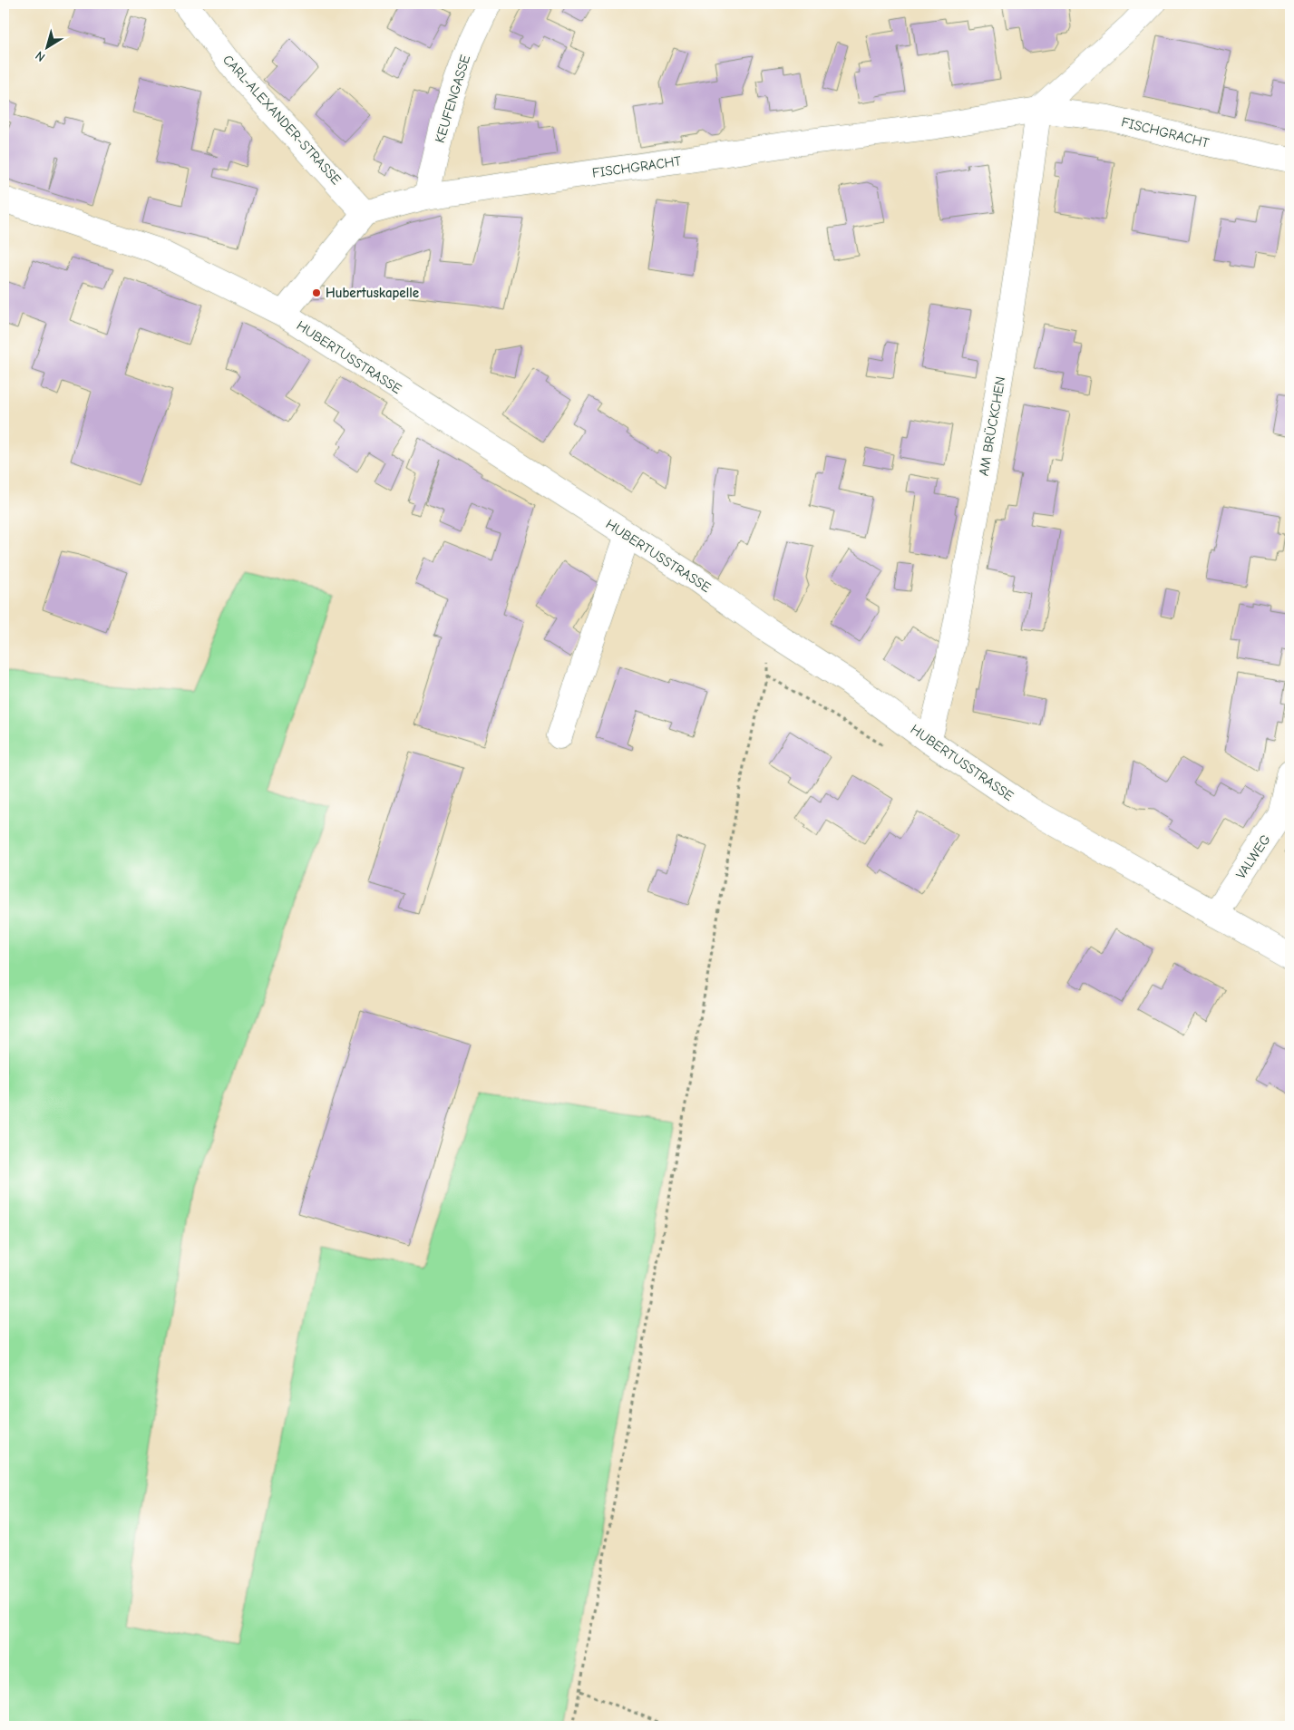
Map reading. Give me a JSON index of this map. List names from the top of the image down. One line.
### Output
{"streets":{"street":["KEUFENGASSE","CARL-ALEXANDER-STRASSE","FISCHGRACHT","HUBERTUSSTRASSE","AM BRÜCKCHEN","VALWEG"]},"crossings":[["KEUFENGASSE","FISCHGRACHT"],["CARL-ALEXANDER-STRASSE","FISCHGRACHT"],["FISCHGRACHT","AM BRÜCKCHEN"],["HUBERTUSSTRASSE","AM BRÜCKCHEN"],["HUBERTUSSTRASSE","VALWEG"]],"places":["Hubertuskapelle"],"north":"bottom left"}
